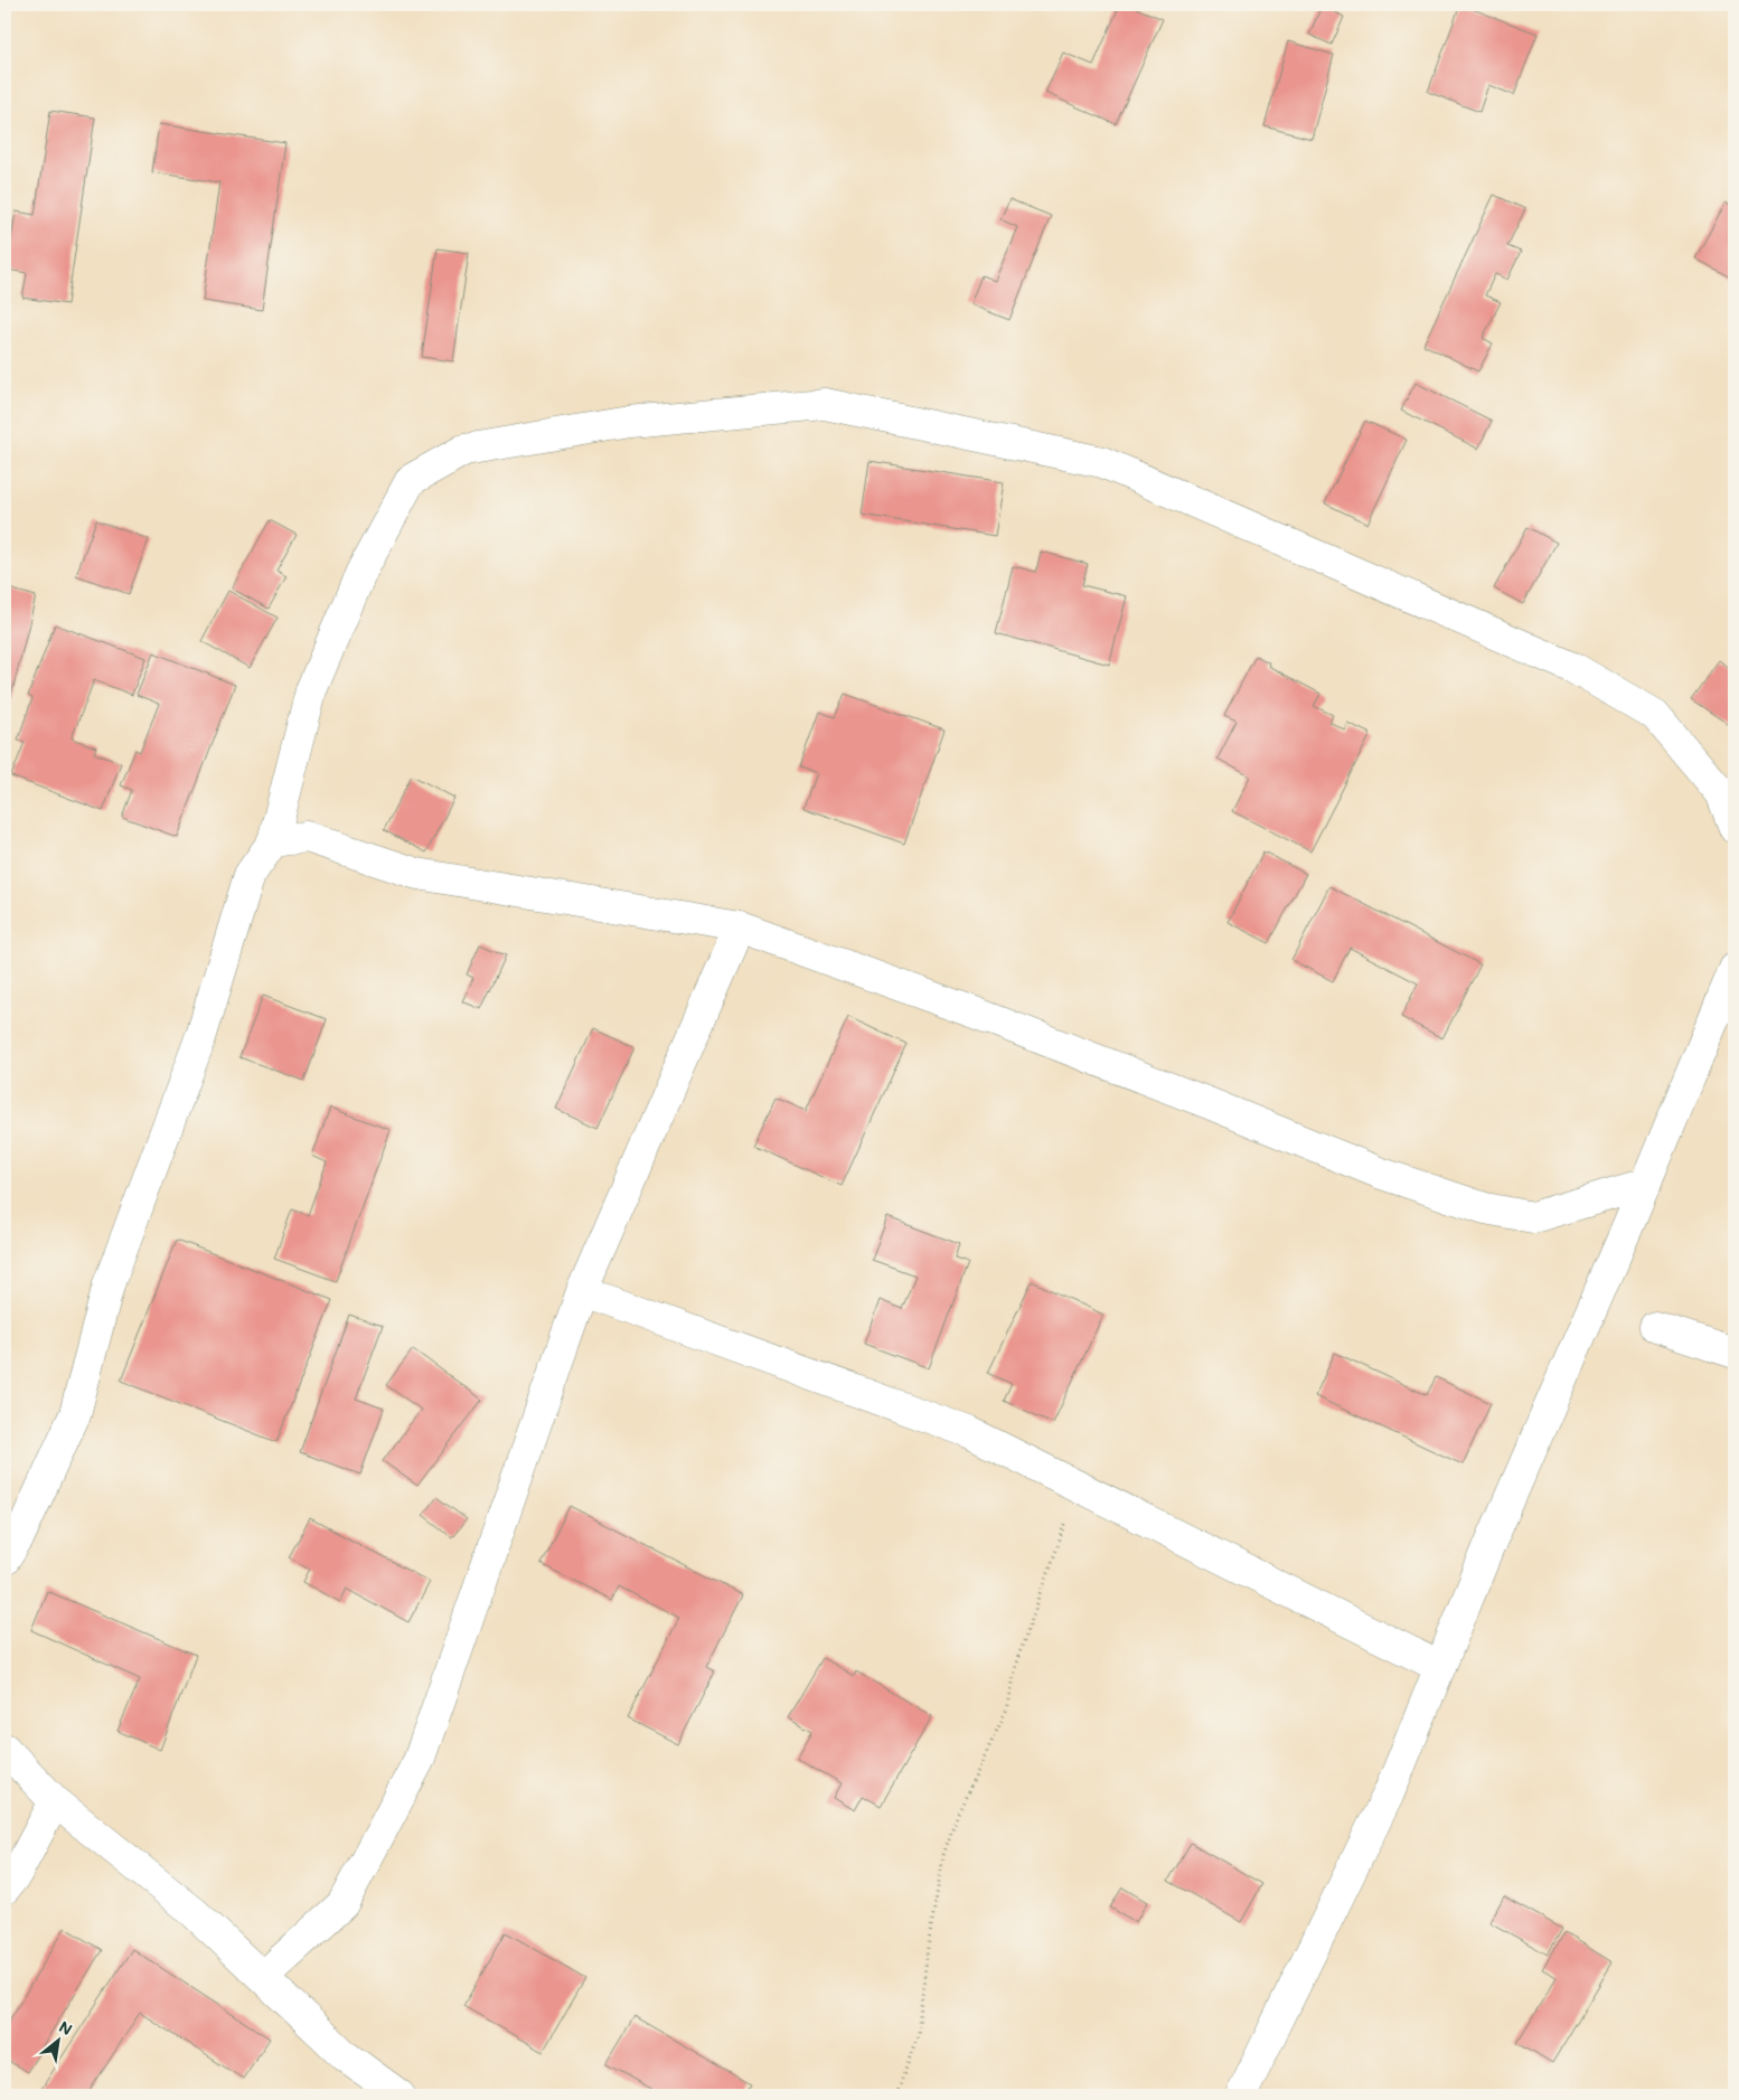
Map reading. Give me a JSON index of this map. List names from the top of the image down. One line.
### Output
{"north":"top right"}
